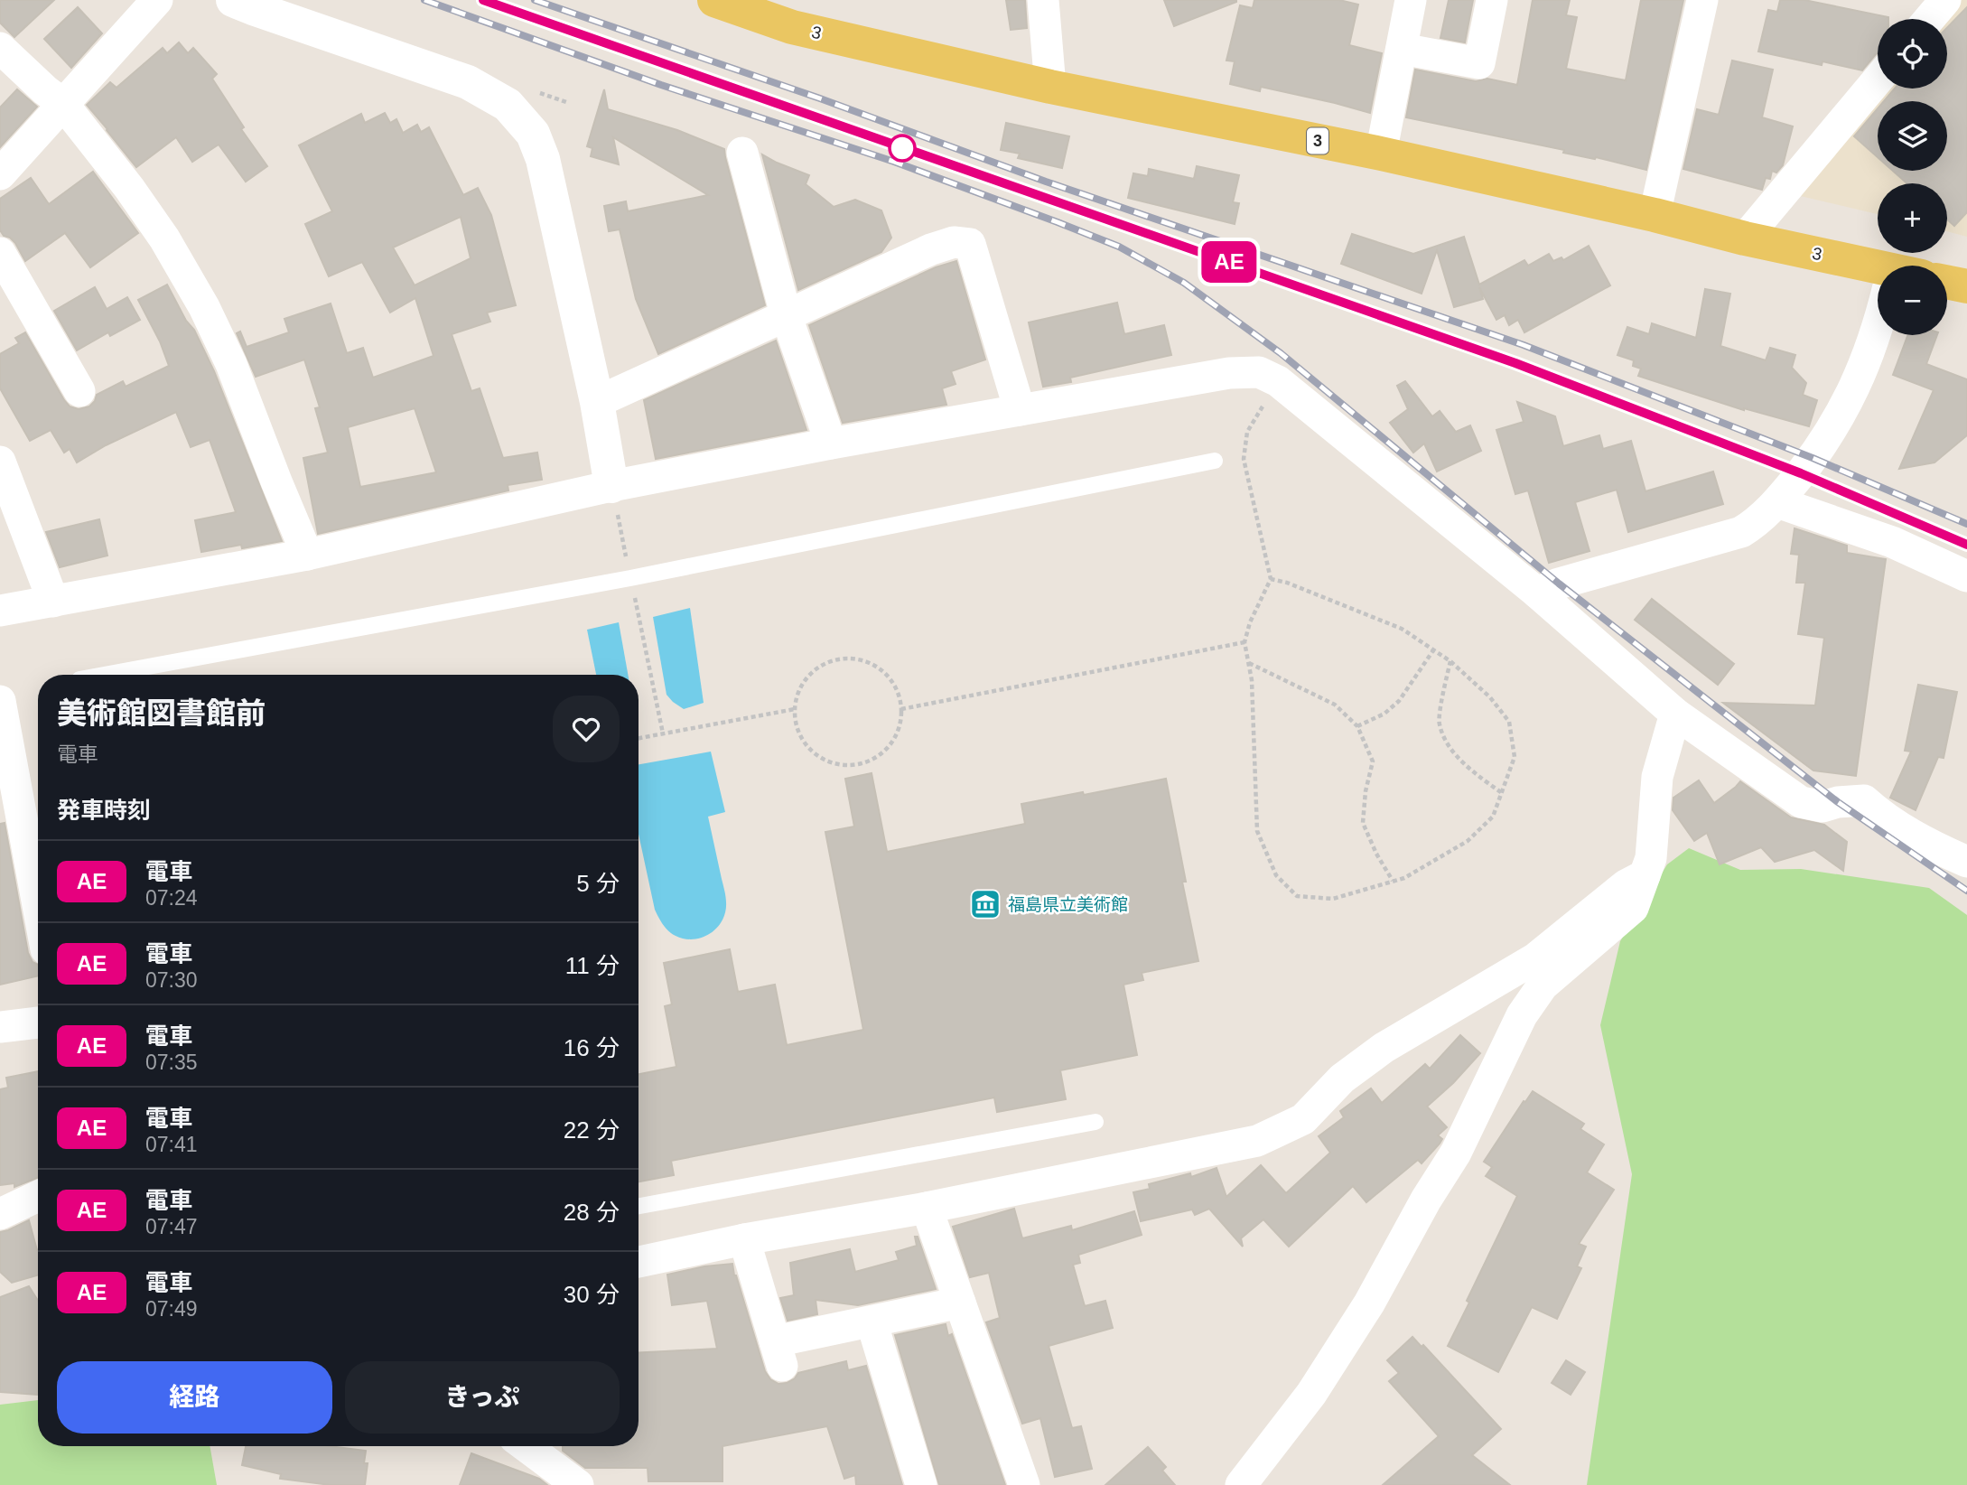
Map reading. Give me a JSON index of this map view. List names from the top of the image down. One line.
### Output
{"streets":{"main road":["3"]},"places":{"museum":["福島県立美術館"]},"page":{"on_map":"AE","map_buttons":["+","−"],"heading":[["美術館図書館前","電車"],"発車時刻"],"list":[{"mark":"AE","name":"電車","note":"07:24","value":"5 分"},{"mark":"AE","name":"電車","note":"07:30","value":"11 分"},{"mark":"AE","name":"電車","note":"07:35","value":"16 分"},{"mark":"AE","name":"電車","note":"07:41","value":"22 分"},{"mark":"AE","name":"電車","note":"07:47","value":"28 分"},{"mark":"AE","name":"電車","note":"07:49","value":"30 分"}],"buttons":["経路","きっぷ"]}}
